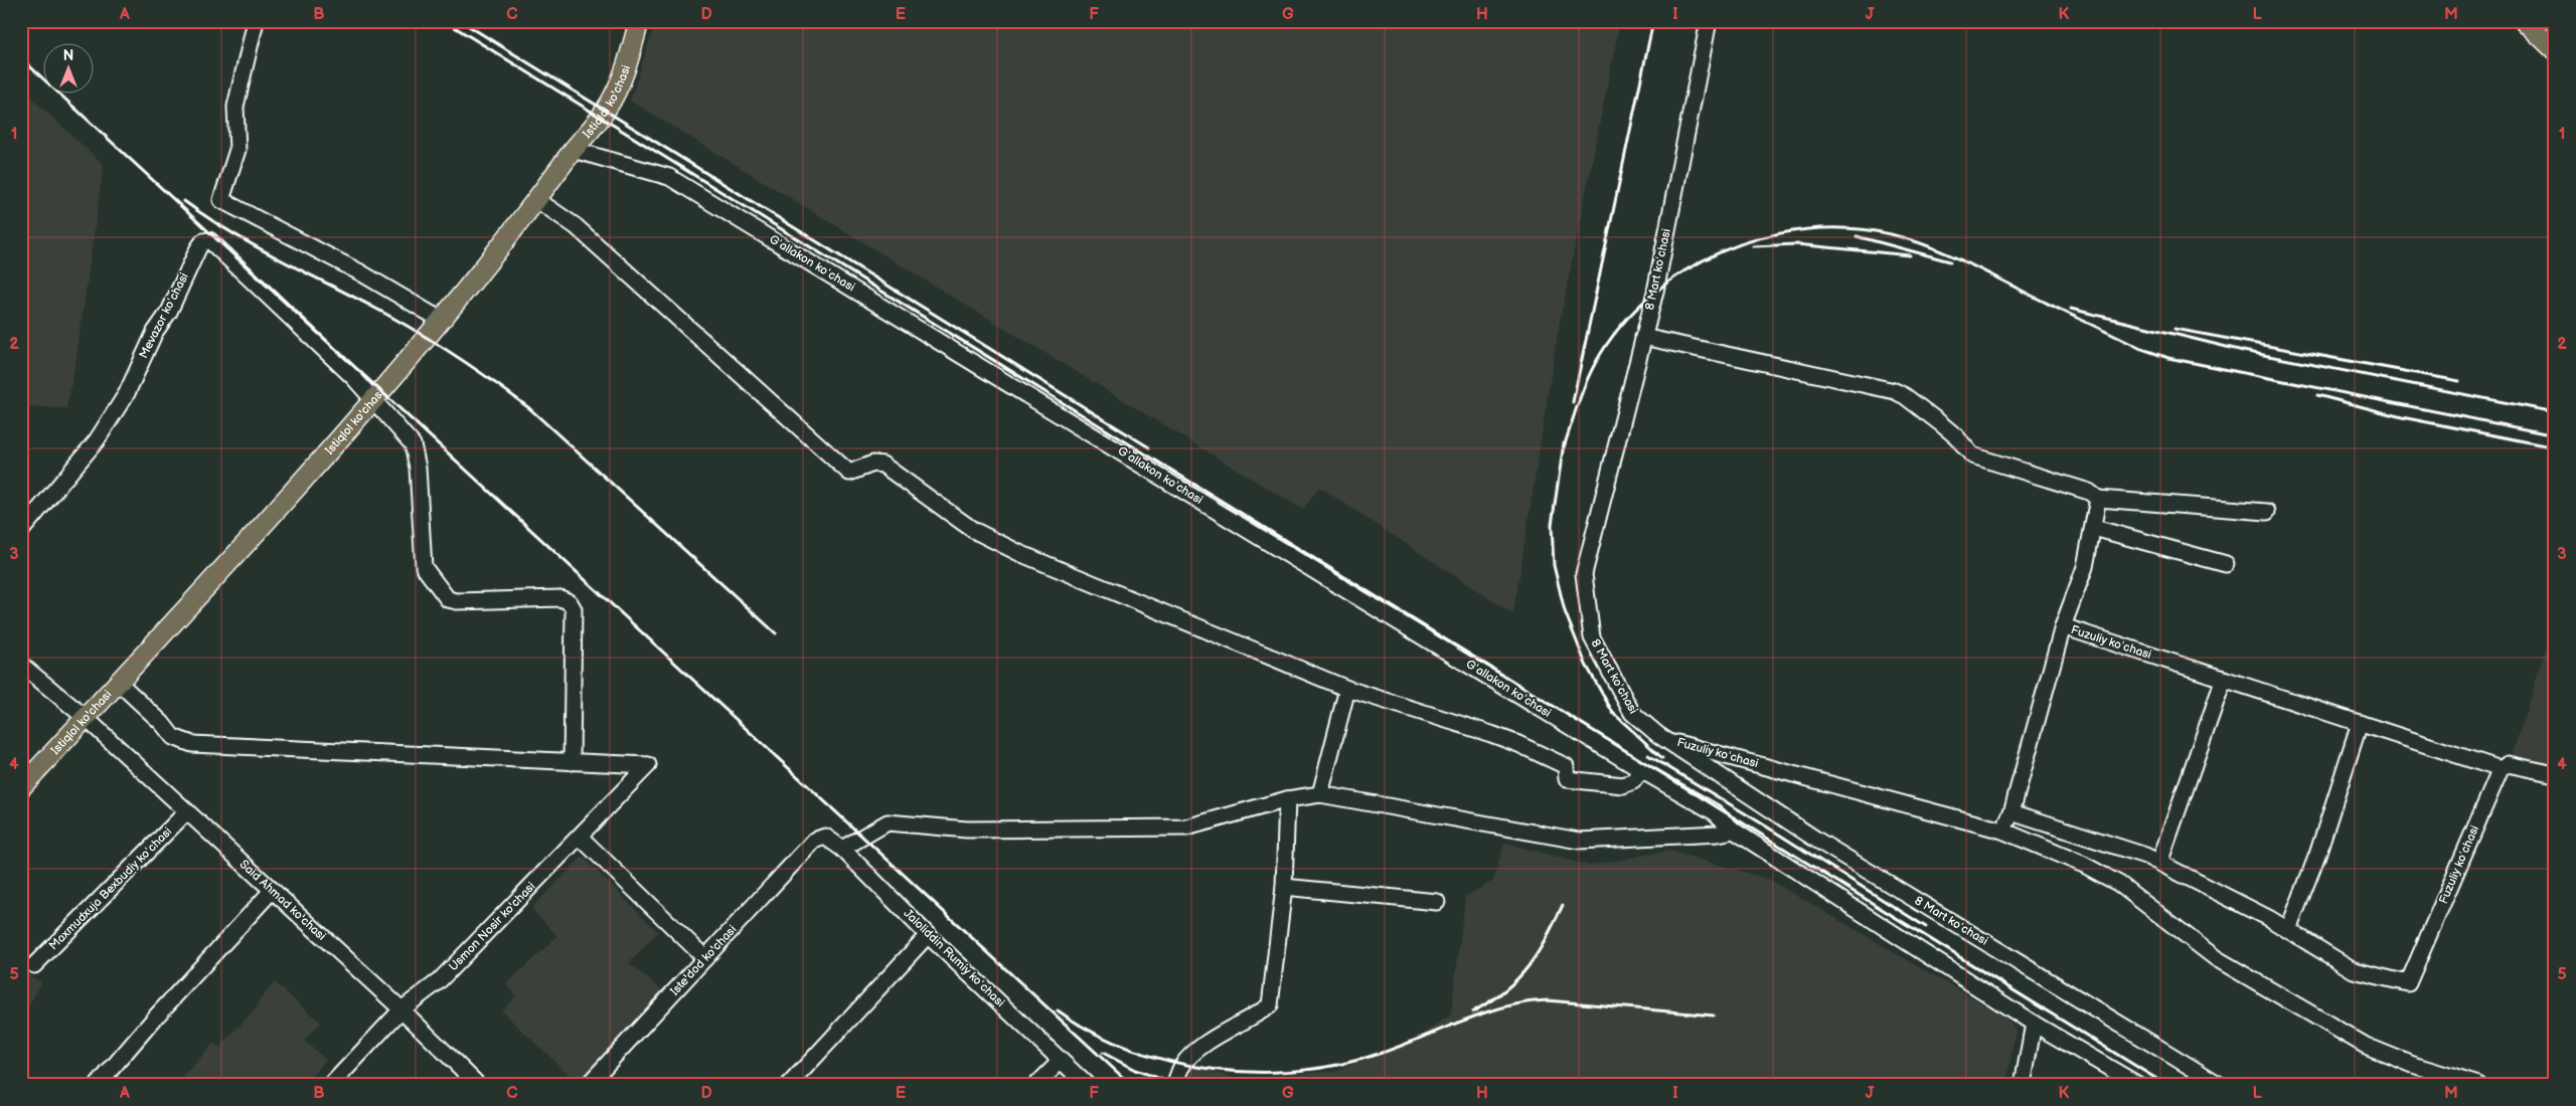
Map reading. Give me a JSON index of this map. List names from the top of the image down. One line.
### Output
{"streets":{"main road":["Istiqlol ko'chasi"],"street":["Gʻallakon koʻchasi","8 Mart koʻchasi","Mevazor koʻchasi","Fuzuliy koʻchasi","Maxmudxuja Bexbudiy koʻchasi","Said Ahmad ko'chasi","Usmon Nosir ko'chasi","Jaloliddin Rumiy koʻchasi","Iste'dod ko'chasi"]},"crossings":[["Istiqlol ko'chasi","Gʻallakon koʻchasi"],["Istiqlol ko'chasi","Mevazor koʻchasi"],["Istiqlol ko'chasi","Said Ahmad ko'chasi"],["8 Mart koʻchasi","Fuzuliy koʻchasi"],["Maxmudxuja Bexbudiy koʻchasi","Said Ahmad ko'chasi"],["Said Ahmad ko'chasi","Usmon Nosir ko'chasi"],["Jaloliddin Rumiy koʻchasi","Iste'dod ko'chasi"]],"north":"top","grid":{"columns":["A","B","C","D","E","F","G","H","I","J","K","L","M"],"rows":["1","2","3","4","5"]}}
